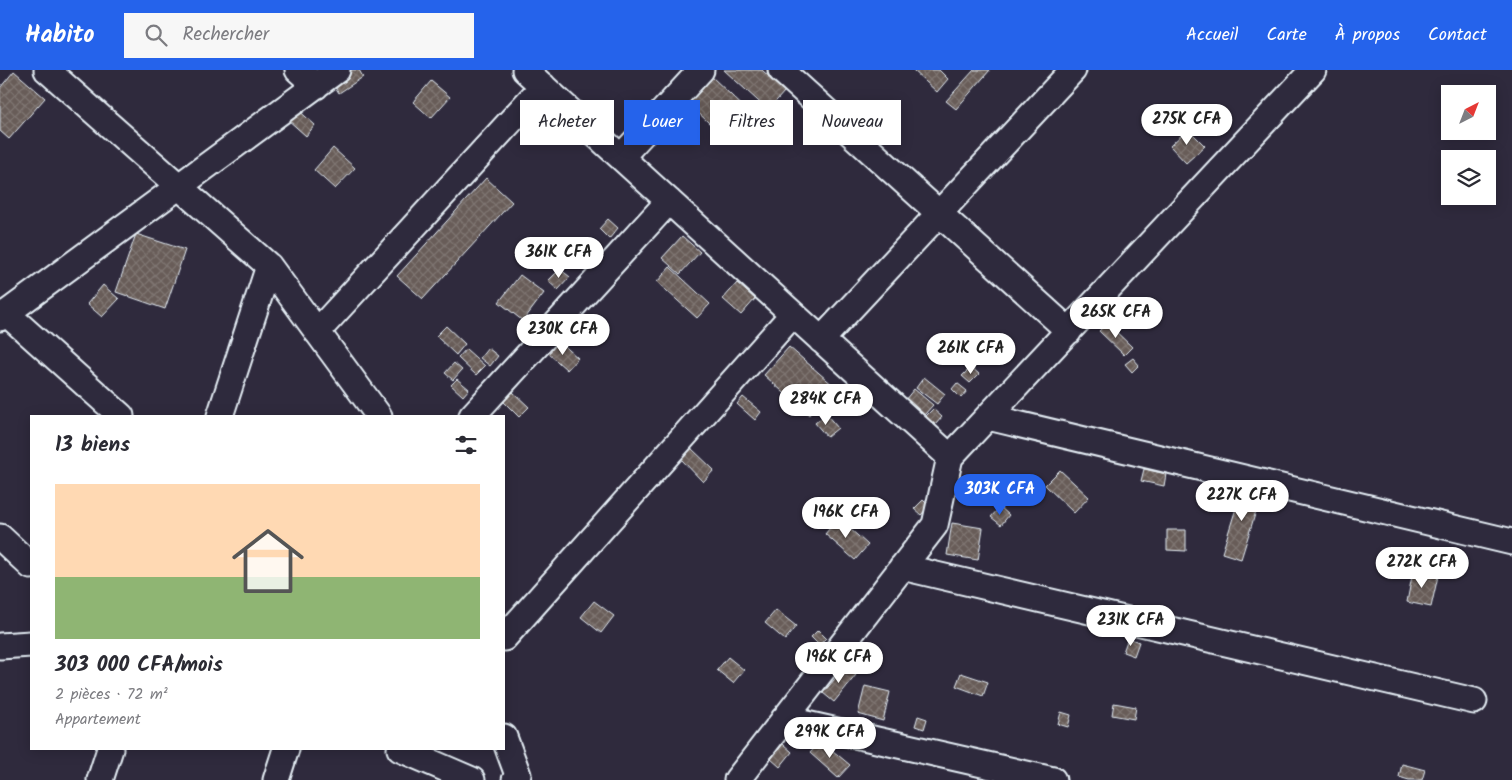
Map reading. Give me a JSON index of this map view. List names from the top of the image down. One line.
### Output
{"north":"top right","page":{"header":"Habito","search":"Rechercher","nav":["Accueil","Carte","À propos","Contact"],"chip":["Acheter","Louer","Filtres","Nouveau"],"price":["275K CFA","361K CFA","265K CFA","230K CFA","261K CFA","284K CFA","303K CFA","227K CFA","196K CFA","272K CFA","231K CFA","196K CFA","299K CFA"],"heading":"13 biens","list":[{"name":"303 000 CFA/mois","note":"2 pièces · 72 m² · Appartement"}]}}
